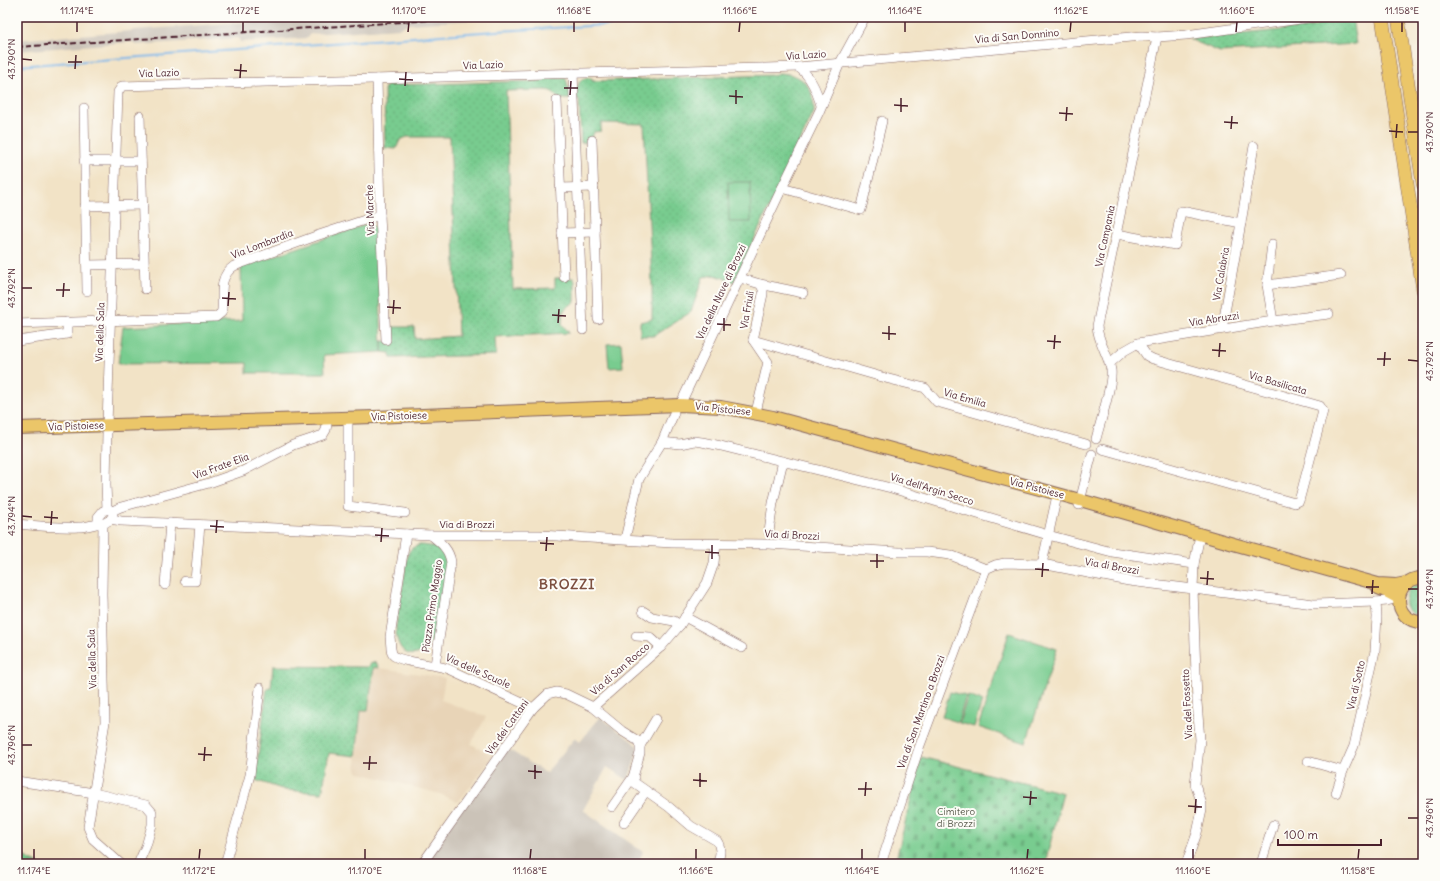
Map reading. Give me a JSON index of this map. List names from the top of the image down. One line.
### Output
{"streets":{"main road":["Via Pistoiese"],"street":["Via di San Donnino","Via Lazio","Via Marche","Via Campania","Via Lombardia","Via Calabria","Via della Nave di Brozzi","Via Friuli","Via Abruzzi","Via della Sala","Via Basilicata","Via Emilia","Via Frate Elia","Via dell'Argin Secco","Via di Brozzi","Piazza Primo Maggio","Via di San Rocco","Via delle Scuole","Via di Sotto","Via del Fossetto","Via di San Martino a Brozzi","Via dei Cattani"]},"crossings":[["Via di San Donnino","Via Lazio"],["Via di San Donnino","Via Campania"],["Via di San Donnino","Via della Nave di Brozzi"],["Via Lazio","Via Marche"],["Via Lazio","Via della Nave di Brozzi"],["Via Lazio","Via della Sala"],["Via Marche","Via Lombardia"],["Via Campania","Via Abruzzi"],["Via Campania","Via Basilicata"],["Via Campania","Via Emilia"],["Via Lombardia","Via della Sala"],["Via Calabria","Via Abruzzi"],["Via della Nave di Brozzi","Via Friuli"],["Via della Nave di Brozzi","Via Pistoiese"],["Via della Nave di Brozzi","Via dell'Argin Secco"],["Via della Nave di Brozzi","Via di Brozzi"],["Via Friuli","Via Emilia"],["Via Friuli","Via Pistoiese"],["Via Abruzzi","Via Basilicata"],["Via della Sala","Via Pistoiese"],["Via della Sala","Via Frate Elia"],["Via della Sala","Via di Brozzi"],["Via Basilicata","Via Emilia"],["Via Pistoiese","Via Frate Elia"],["Via Pistoiese","Via di Brozzi"],["Via Pistoiese","Via del Fossetto"],["Via Frate Elia","Via di Brozzi"],["Via dell'Argin Secco","Via del Fossetto"],["Via di Brozzi","Piazza Primo Maggio"],["Via di Brozzi","Via di San Rocco"],["Via di Brozzi","Via di Sotto"],["Via di Brozzi","Via del Fossetto"],["Via di Brozzi","Via di San Martino a Brozzi"],["Piazza Primo Maggio","Via delle Scuole"],["Via di San Rocco","Via dei Cattani"],["Via delle Scuole","Via dei Cattani"]],"districts":["BROZZI"],"parks":["Cimitero di Brozzi"],"scale_bar":"100 m","coordinates":["11.174°E","11.172°E","11.170°E","11.168°E","11.166°E","11.164°E","11.162°E","11.160°E","11.158°E","43.790°N","43.792°N","43.794°N","43.796°N"]}
